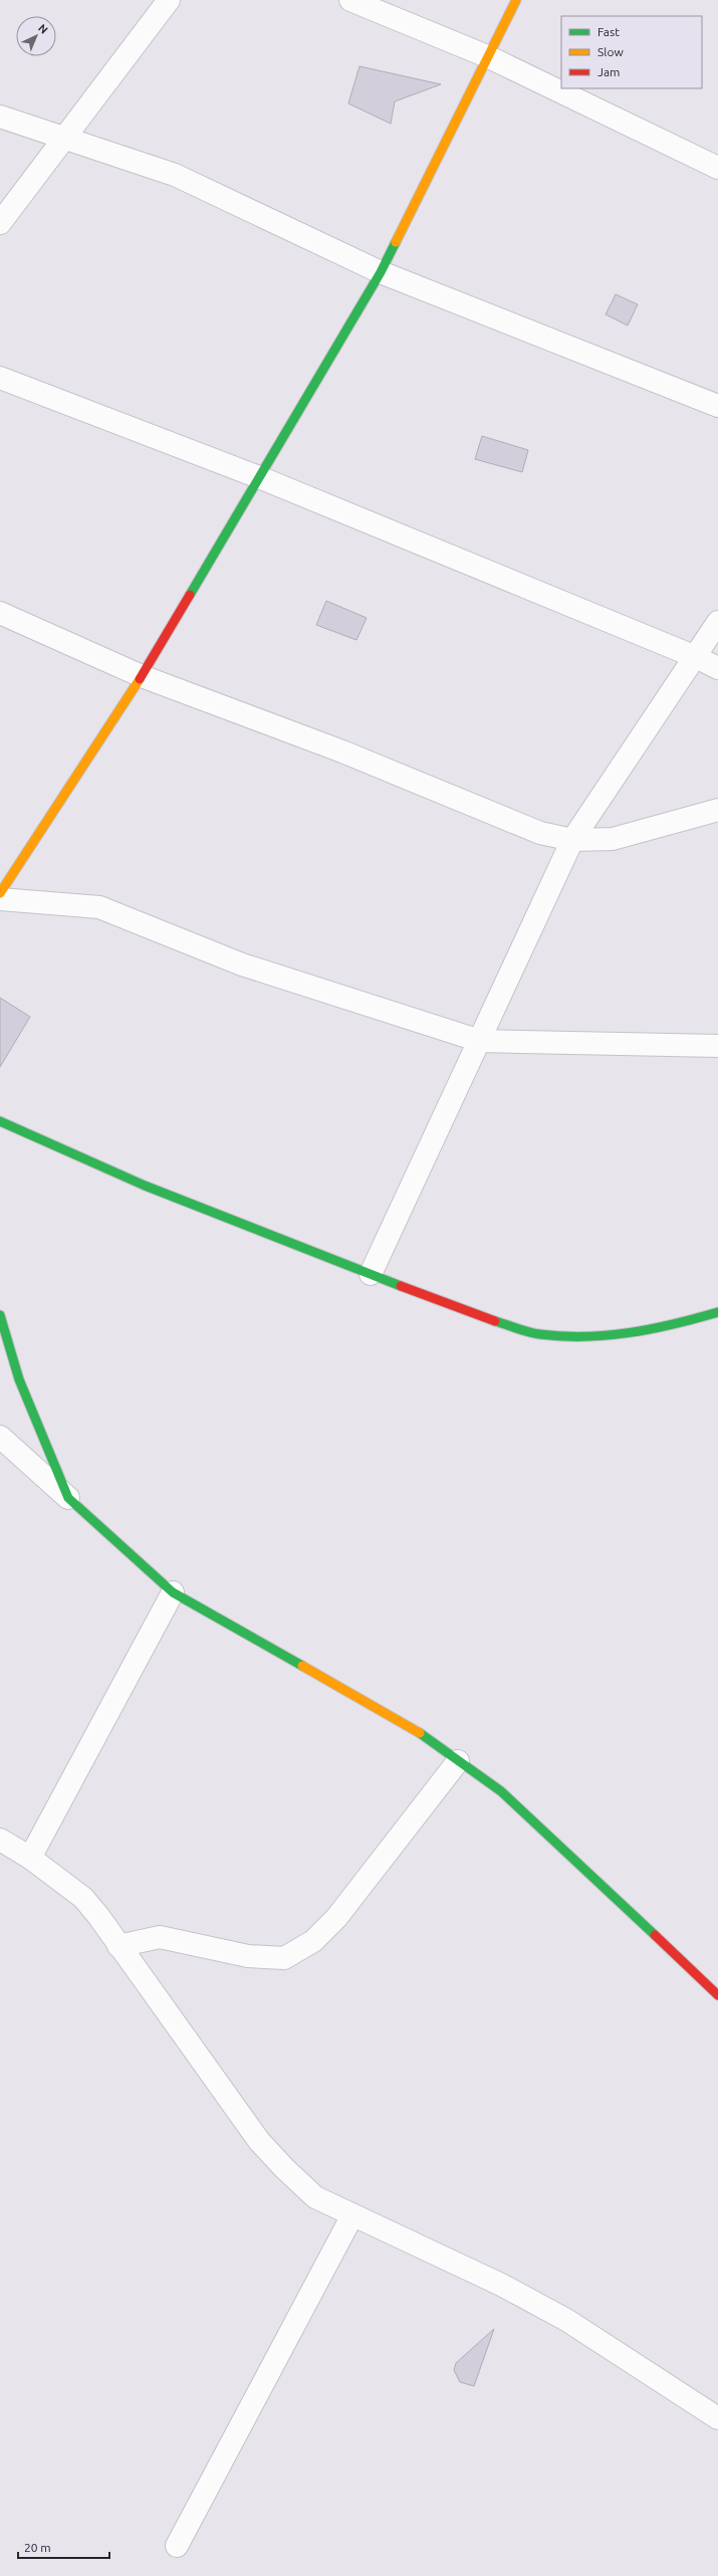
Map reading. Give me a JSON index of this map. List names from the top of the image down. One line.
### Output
{"legend":["Fast","Slow","Jam"],"scale_bar":"20 m","north":"top right"}
